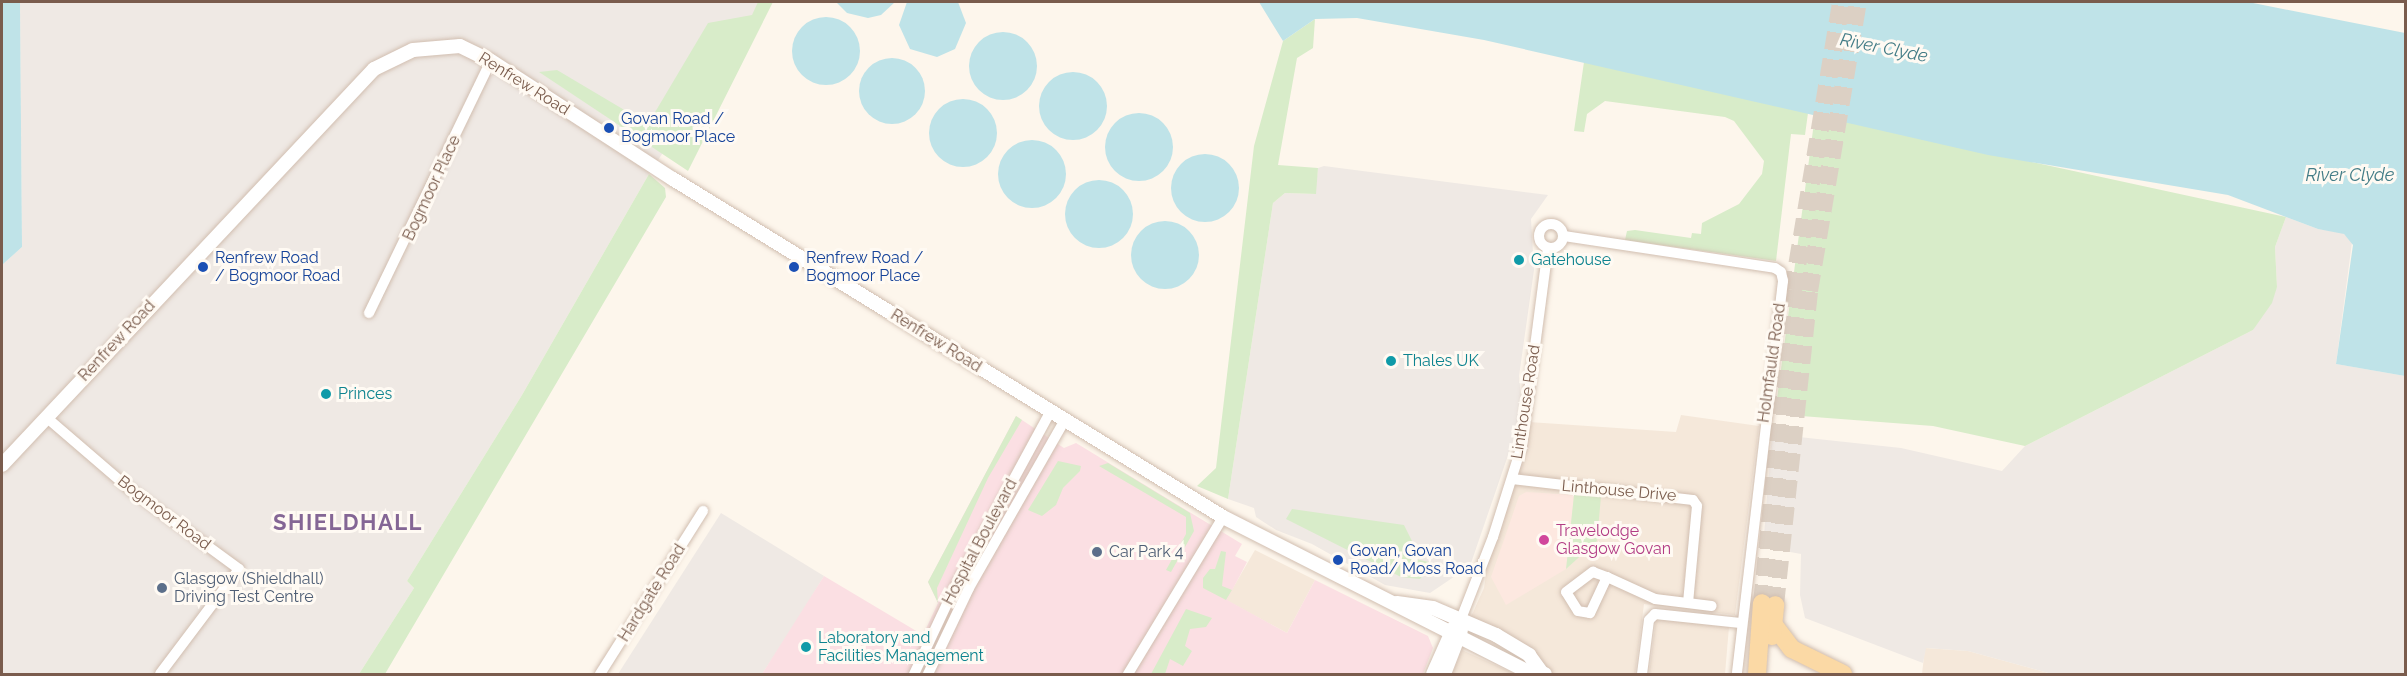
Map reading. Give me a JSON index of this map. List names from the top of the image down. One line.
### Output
{"streets":{"street":["Renfrew Road","Bogmoor Place","Holmfauld Road","Linthouse Road","Linthouse Drive","Bogmoor Road","Hospital Boulevard","Hardgate Road"]},"crossings":[["Renfrew Road","Bogmoor Place"],["Renfrew Road","Bogmoor Road"],["Renfrew Road","Hospital Boulevard"],["Holmfauld Road","Linthouse Road"],["Linthouse Road","Linthouse Drive"]],"districts":["SHIELDHALL"],"water":["River Clyde"],"places":["Govan Road / Bogmoor Place","Gatehouse","Renfrew Road / Bogmoor Road","Renfrew Road / Bogmoor Place","Thales UK","Princes","Travelodge Glasgow Govan","Car Park 4","Govan, Govan Road/ Moss Road","Glasgow (Shieldhall) Driving Test Centre","Laboratory and Facilities Management"]}
